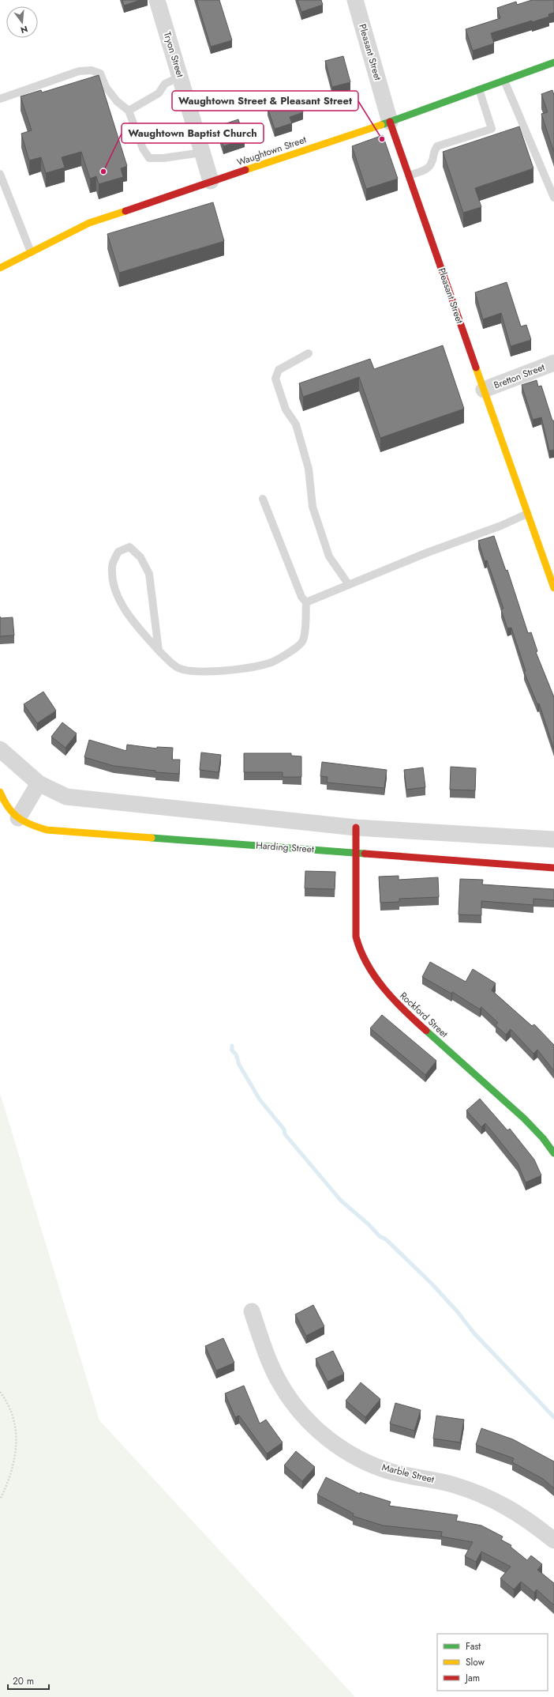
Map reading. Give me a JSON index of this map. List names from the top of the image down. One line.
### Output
{"streets":{"street":["Pleasant Street","Tryon Street","Waughtown Street","Bretton Street","Harding Street","Rockford Street","Marble Street"]},"crossings":[["Pleasant Street","Waughtown Street"],["Pleasant Street","Bretton Street"],["Tryon Street","Waughtown Street"],["Harding Street","Rockford Street"]],"places":["Waughtown Street & Pleasant Street","Waughtown Baptist Church"],"legend":["Fast","Slow","Jam"],"scale_bar":"20 m","north":"bottom"}
